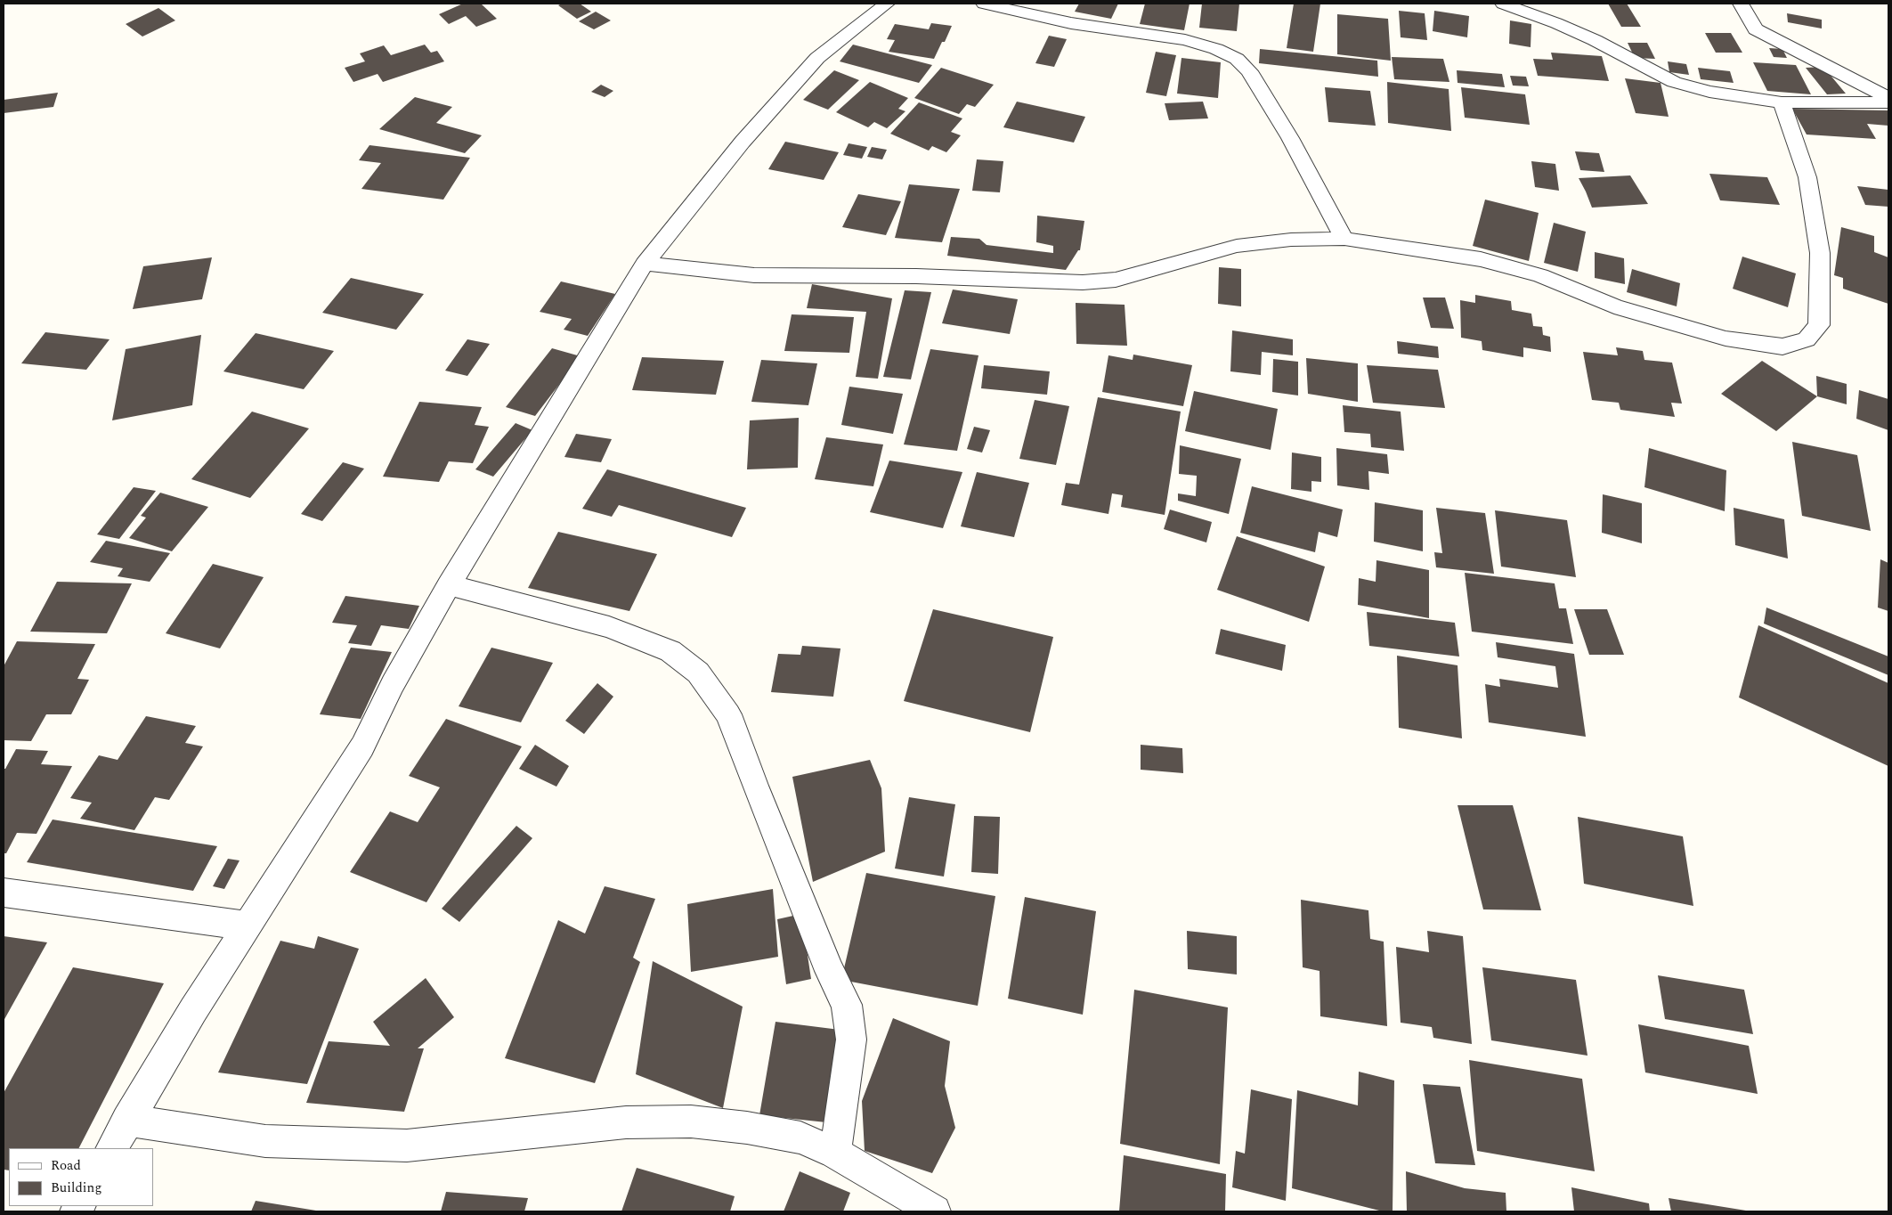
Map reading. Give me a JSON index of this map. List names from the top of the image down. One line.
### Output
{"legend":["Road","Building"]}
